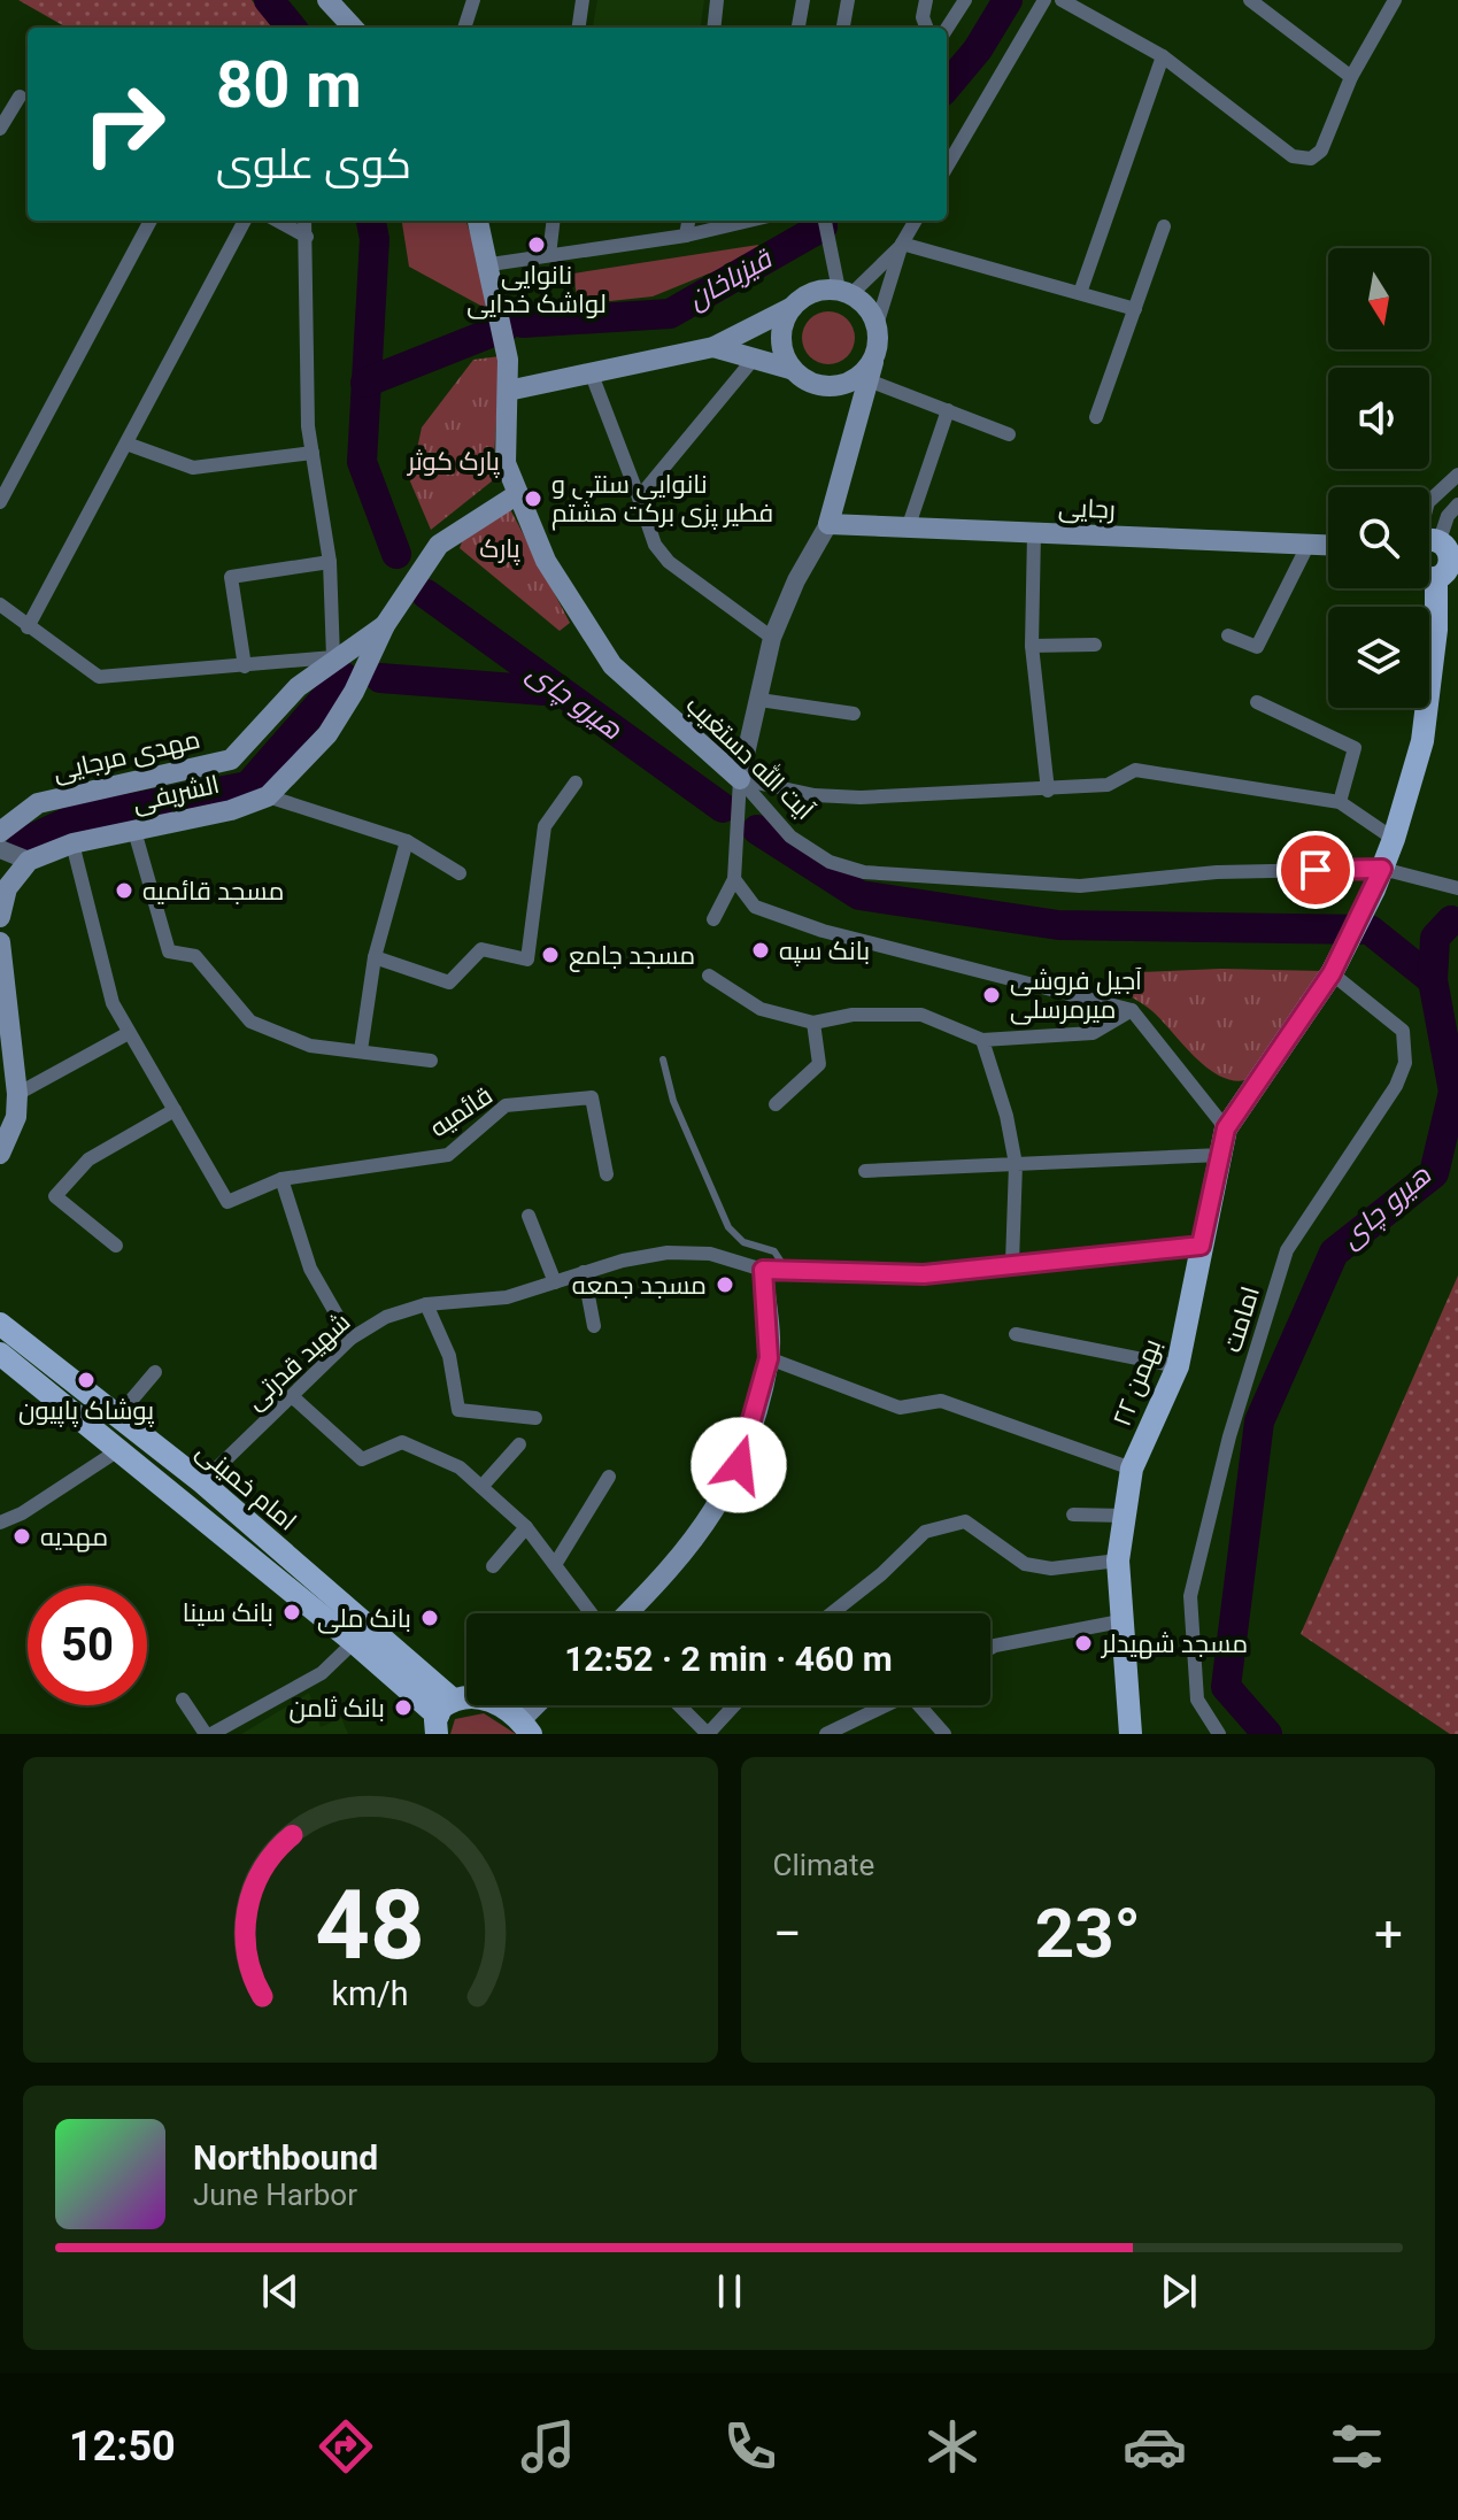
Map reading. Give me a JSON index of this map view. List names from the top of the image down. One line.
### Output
{"streets":{"main road":["رجایی","مهدی مرجایی","آیت الله دستغیب","الشریفی","۲۲ بهمن","امام خمینی"],"street":["قائمیه","امامت","شهید قدرتی"]},"crossings":[["مهدی مرجایی","الشریفی"],["آیت الله دستغیب","الشریفی"],["آیت الله دستغیب","۲۲ بهمن"],["امامت","۲۲ بهمن"],["شهید قدرتی","۲۲ بهمن"],["شهید قدرتی","امام خمینی"]],"water":["قیزباخان","هیرو چای"],"parks":["پارک کوثر","پارک"],"places":["نانوایی لواشک خدایی","نانوایی سنتی و فطیر پزی برکت هشتم","مسجد قائمیه","بانک سپه","مسجد جامع","آجیل فروشی میرمرسلی","مسجد جمعه","پوشاک پاپیون","مهدیه","بانک سینا","بانک ملی","مسجد شهیدلر","بانک ثامن"],"north":"bottom","page":{"turn":["80 m","کوی علوی"],"limit":"50","trip":"12:52 · 2 min · 460 m","tile":"Climate","heat":["−","23°","+"],"song":["Northbound","June Harbor"],"tabs":"12:50","gauge":["48","km/h"]}}
